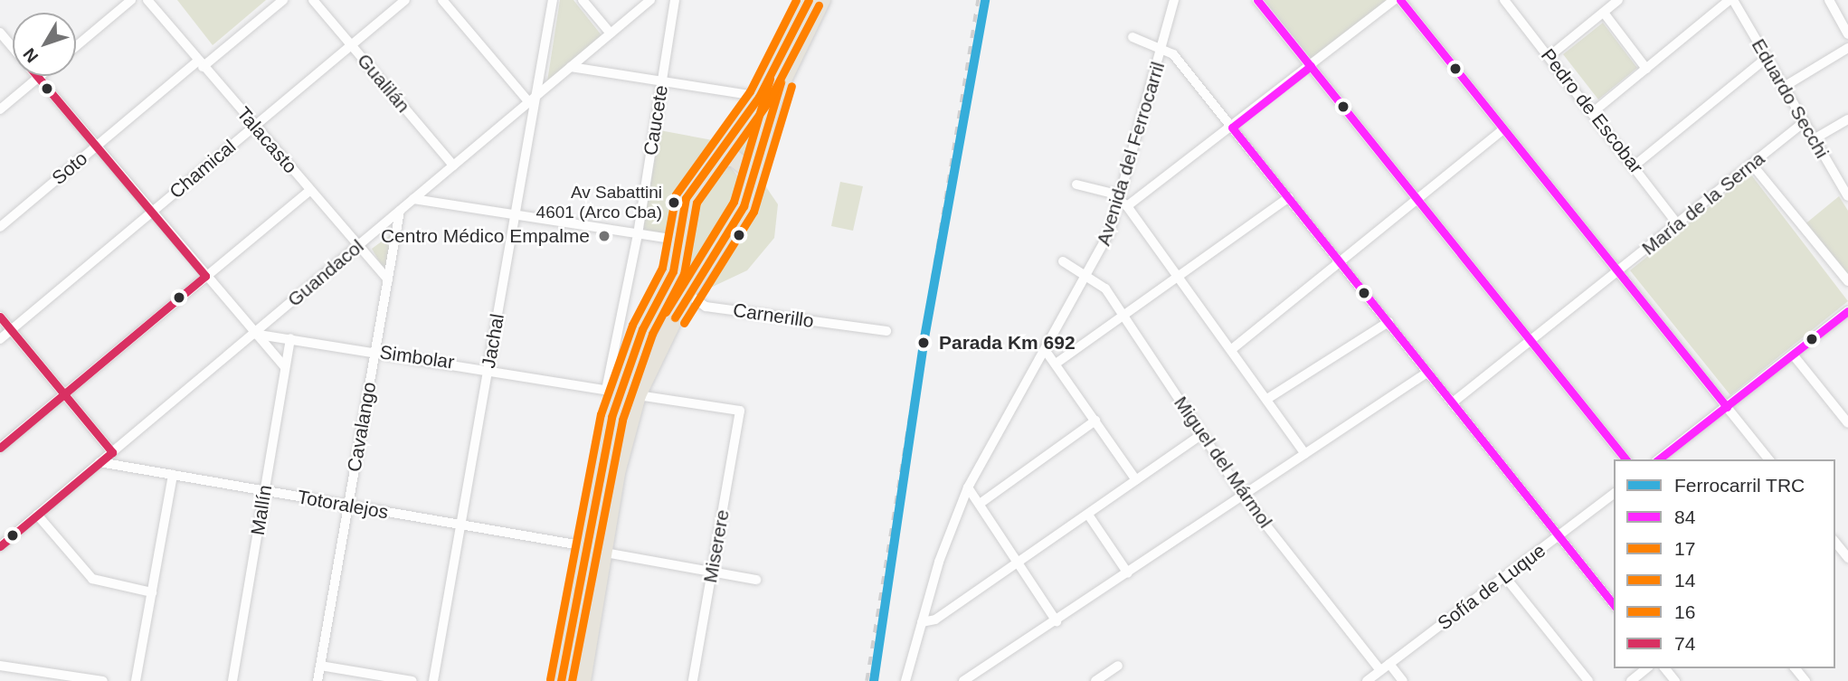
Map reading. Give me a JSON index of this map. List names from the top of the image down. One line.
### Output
{"streets":{"street":["Gualilán","Eduardo Secchi","Pedro de Escobar","Caucete","Talacasto","Avenida del Ferrocarril","Soto","Chamical","María de la Serna","Guandacol","Carnerillo","Jachal","Simbolar","Cavalango","Miguel del Mármol","Totoralejos","Mallín","Miserere","Sofía de Luque"]},"crossings":[["Gualilán","Chamical"],["Gualilán","Guandacol"],["Eduardo Secchi","María de la Serna"],["Pedro de Escobar","María de la Serna"],["Caucete","Simbolar"],["Talacasto","Soto"],["Talacasto","Chamical"],["Talacasto","Guandacol"],["Talacasto","Cavalango"],["Avenida del Ferrocarril","Miguel del Mármol"],["Guandacol","Jachal"],["Guandacol","Simbolar"],["Guandacol","Cavalango"],["Guandacol","Totoralejos"],["Jachal","Simbolar"],["Jachal","Totoralejos"],["Simbolar","Cavalango"],["Simbolar","Mallín"],["Cavalango","Totoralejos"],["Miguel del Mármol","Sofía de Luque"],["Totoralejos","Mallín"]],"places":["Av Sabattini 4601 (Arco Cba)","Centro Médico Empalme","Parada Km 692"],"lines":["rail line TRC","transit line 84","transit line 17","transit line 16","transit line 14","transit line 74"],"legend":["Ferrocarril TRC","84","17","14","16","74"],"north":"bottom left"}
